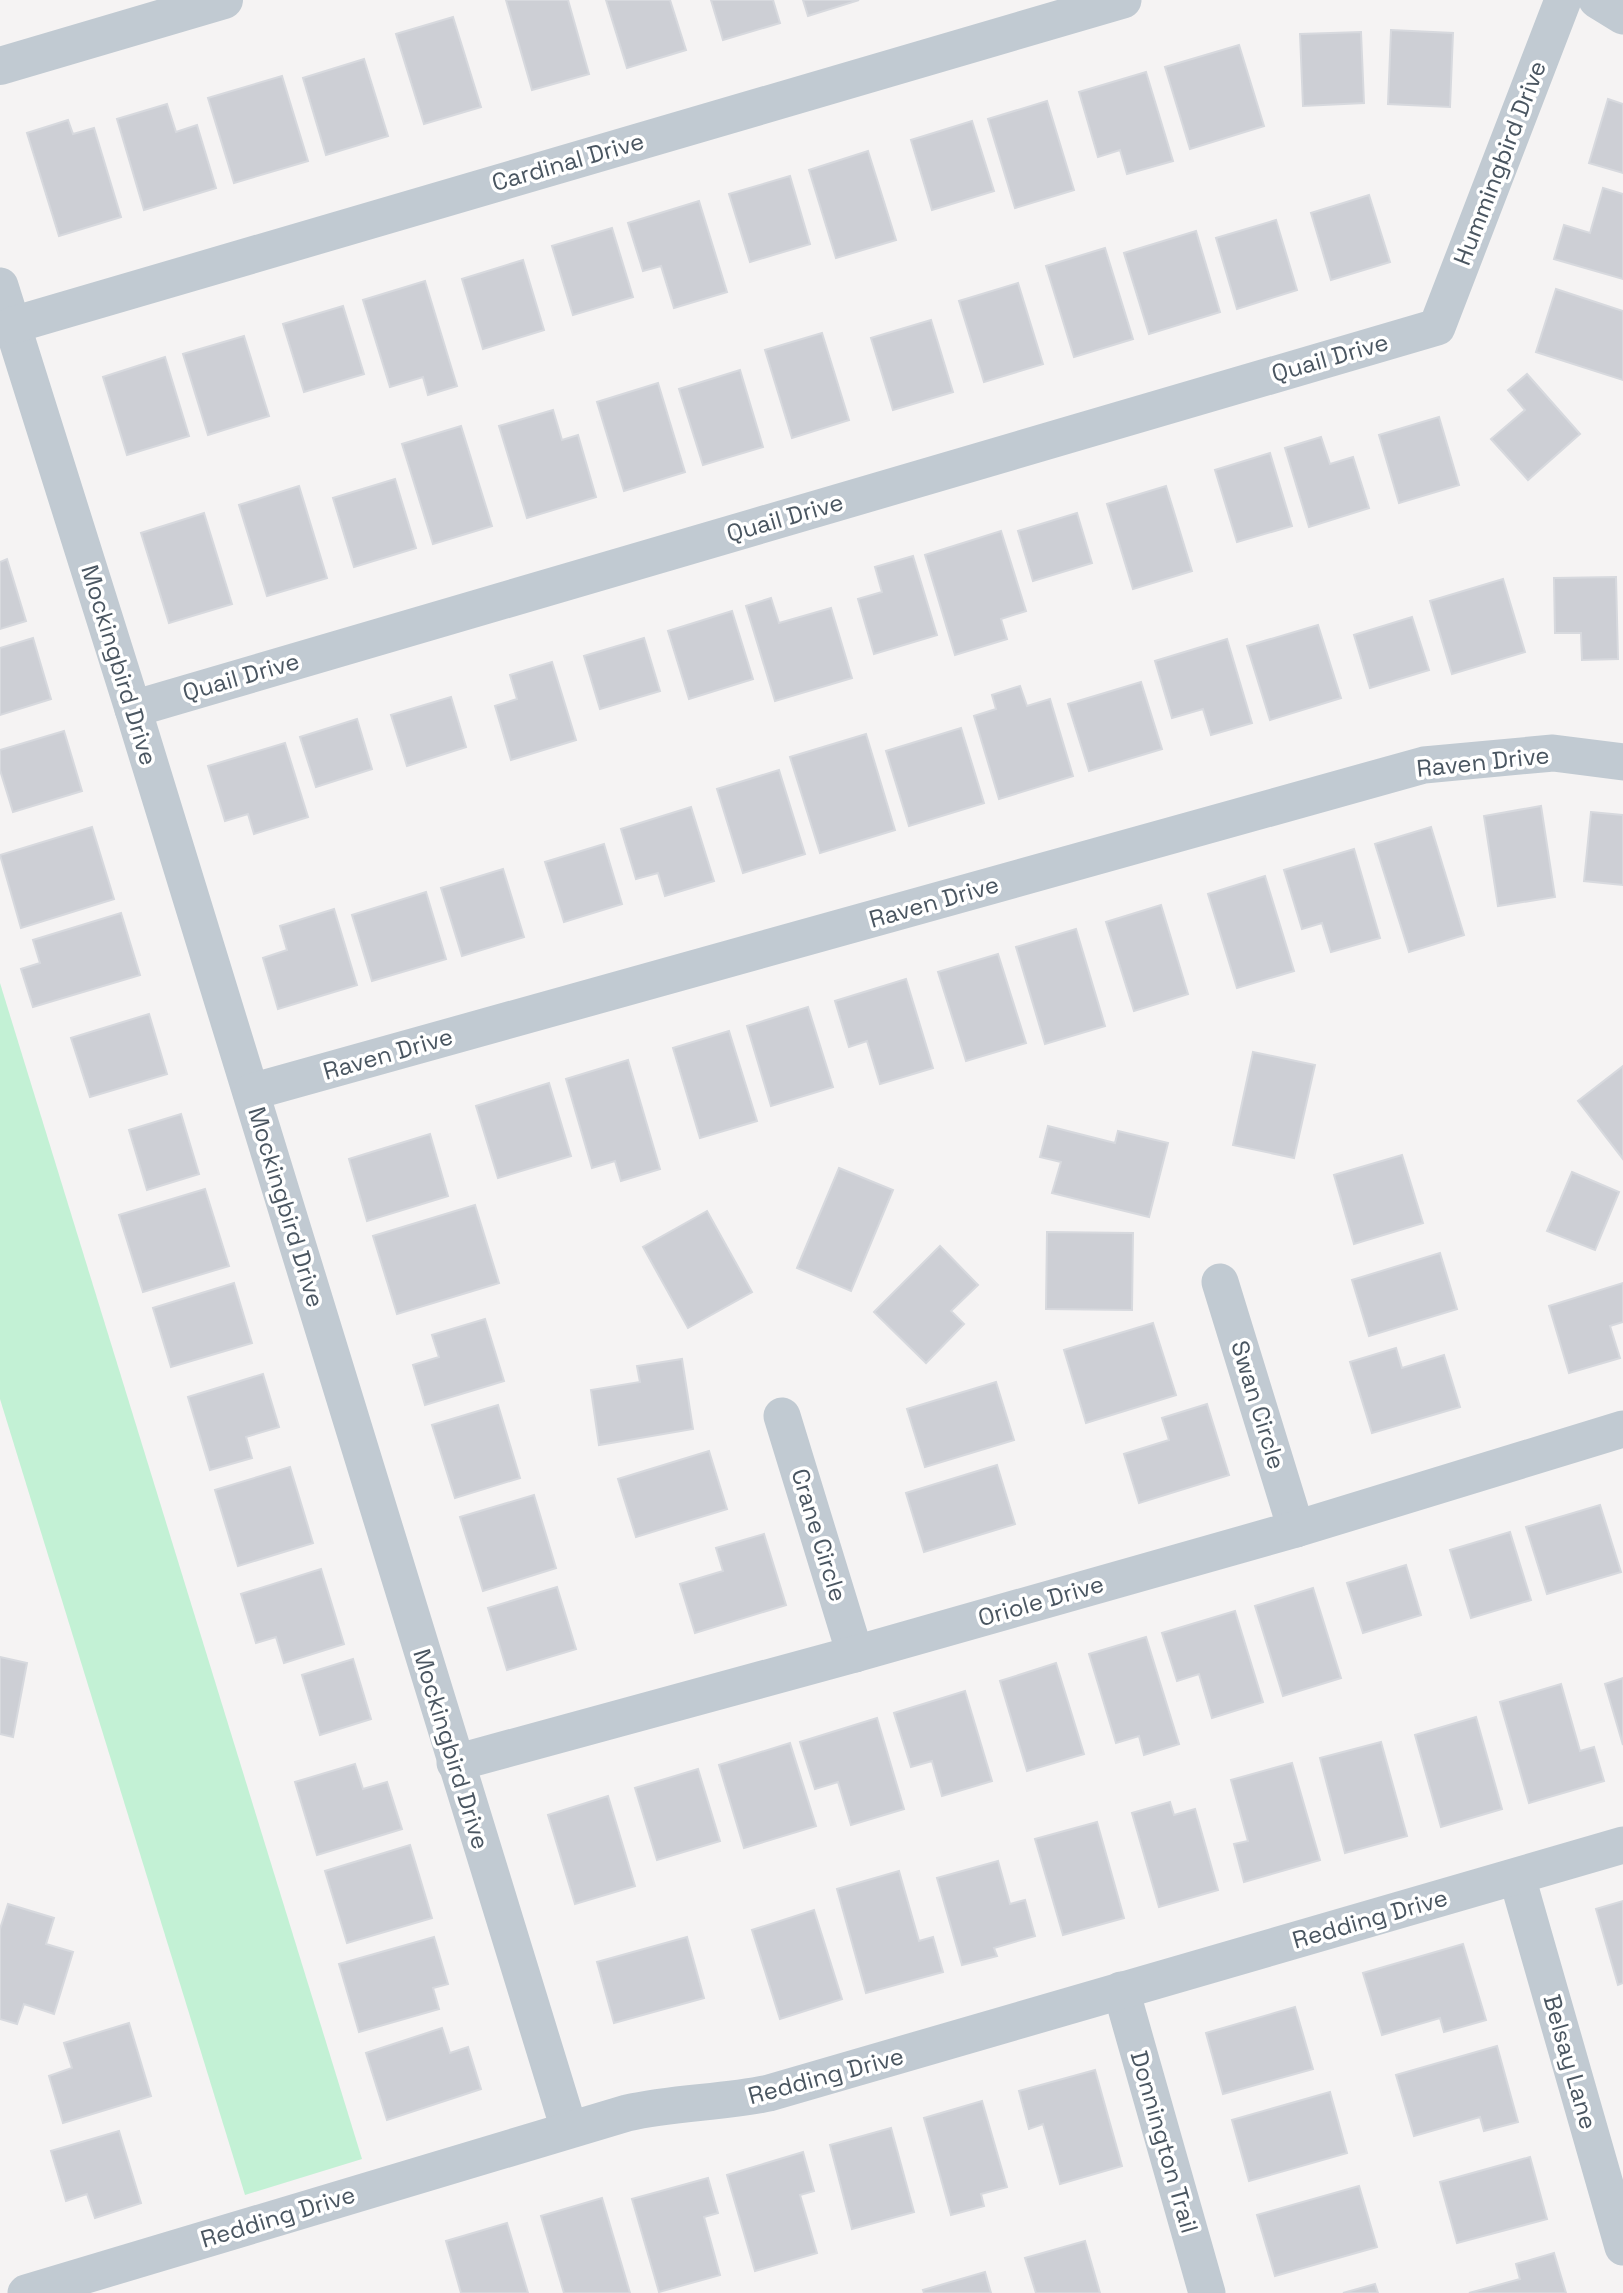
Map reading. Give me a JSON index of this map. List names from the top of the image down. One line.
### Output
{"streets":{"street":["Cardinal Drive","Hummingbird Drive","Quail Drive","Mockingbird Drive","Raven Drive","Swan Circle","Crane Circle","Oriole Drive","Redding Drive","Belsay Lane","Donnington Trail"]},"crossings":[["Cardinal Drive","Mockingbird Drive"],["Hummingbird Drive","Quail Drive"],["Quail Drive","Mockingbird Drive"],["Mockingbird Drive","Raven Drive"],["Mockingbird Drive","Oriole Drive"],["Mockingbird Drive","Redding Drive"],["Swan Circle","Oriole Drive"],["Crane Circle","Oriole Drive"],["Redding Drive","Belsay Lane"],["Redding Drive","Donnington Trail"]]}
